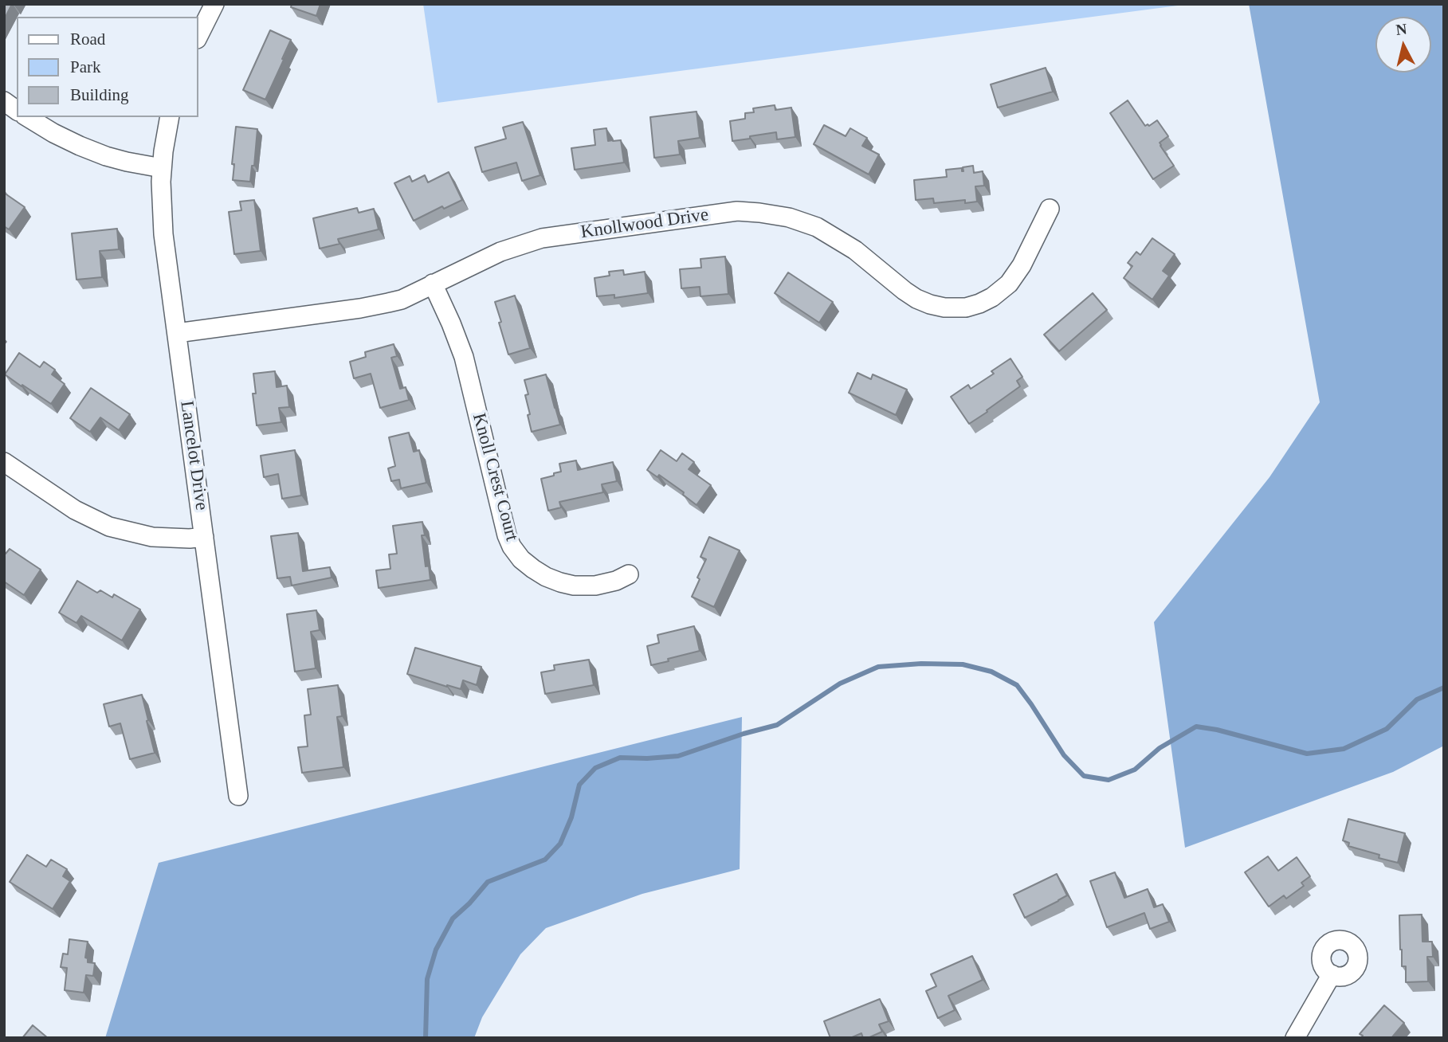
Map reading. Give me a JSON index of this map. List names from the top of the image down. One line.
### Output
{"streets":{"street":["Knollwood Drive","Lancelot Drive","Knoll Crest Court"]},"crossings":[["Knollwood Drive","Lancelot Drive"],["Knollwood Drive","Knoll Crest Court"]],"legend":["Road","Park","Building"],"north":"top"}
